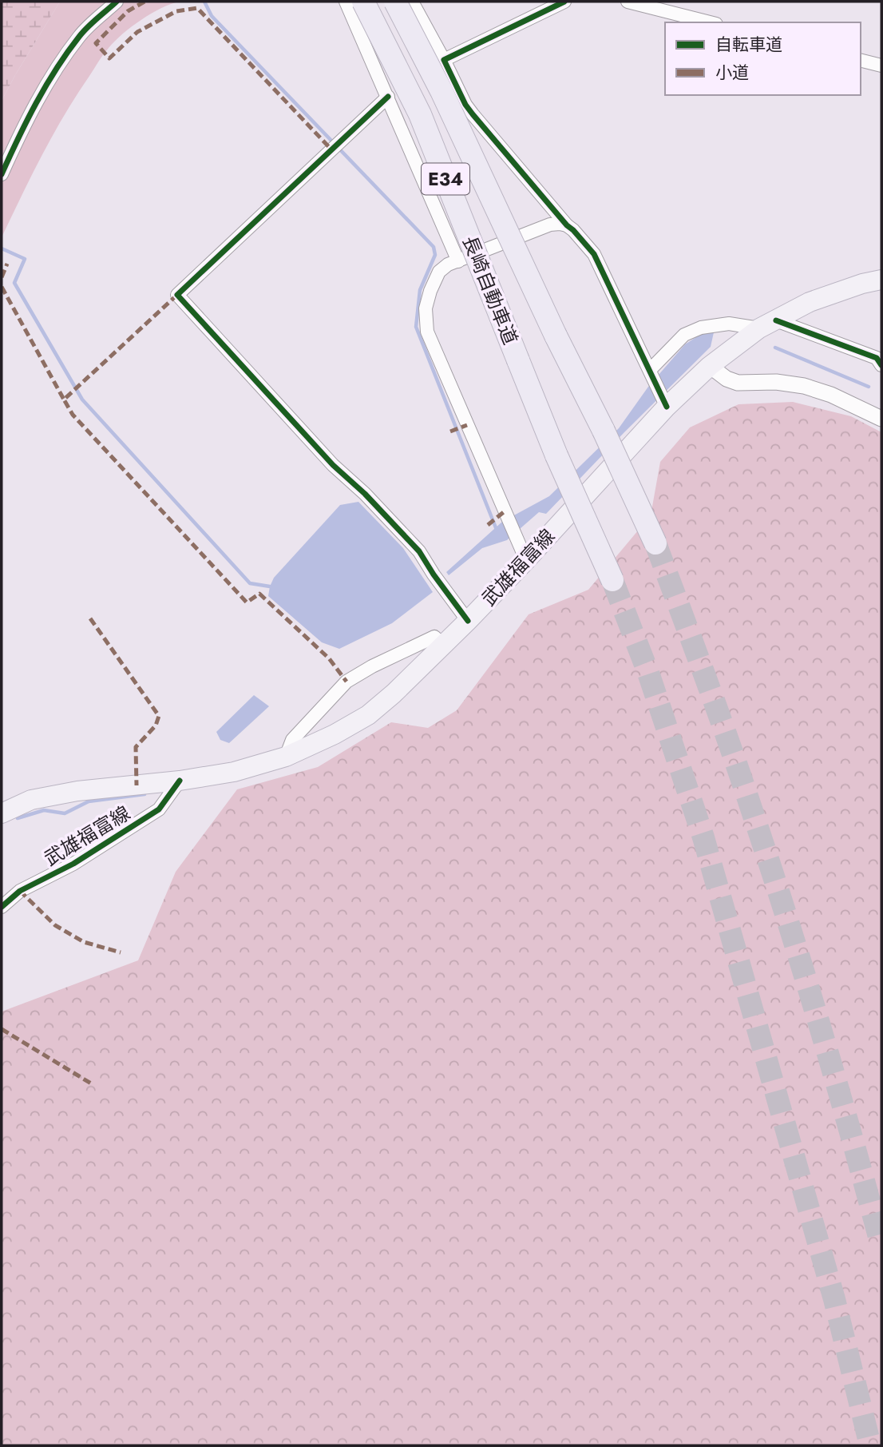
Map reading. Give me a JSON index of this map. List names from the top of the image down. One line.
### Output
{"streets":{"highway":["E34","長崎自動車道"],"main road":["武雄福富線"]},"legend":["自転車道","小道"]}
